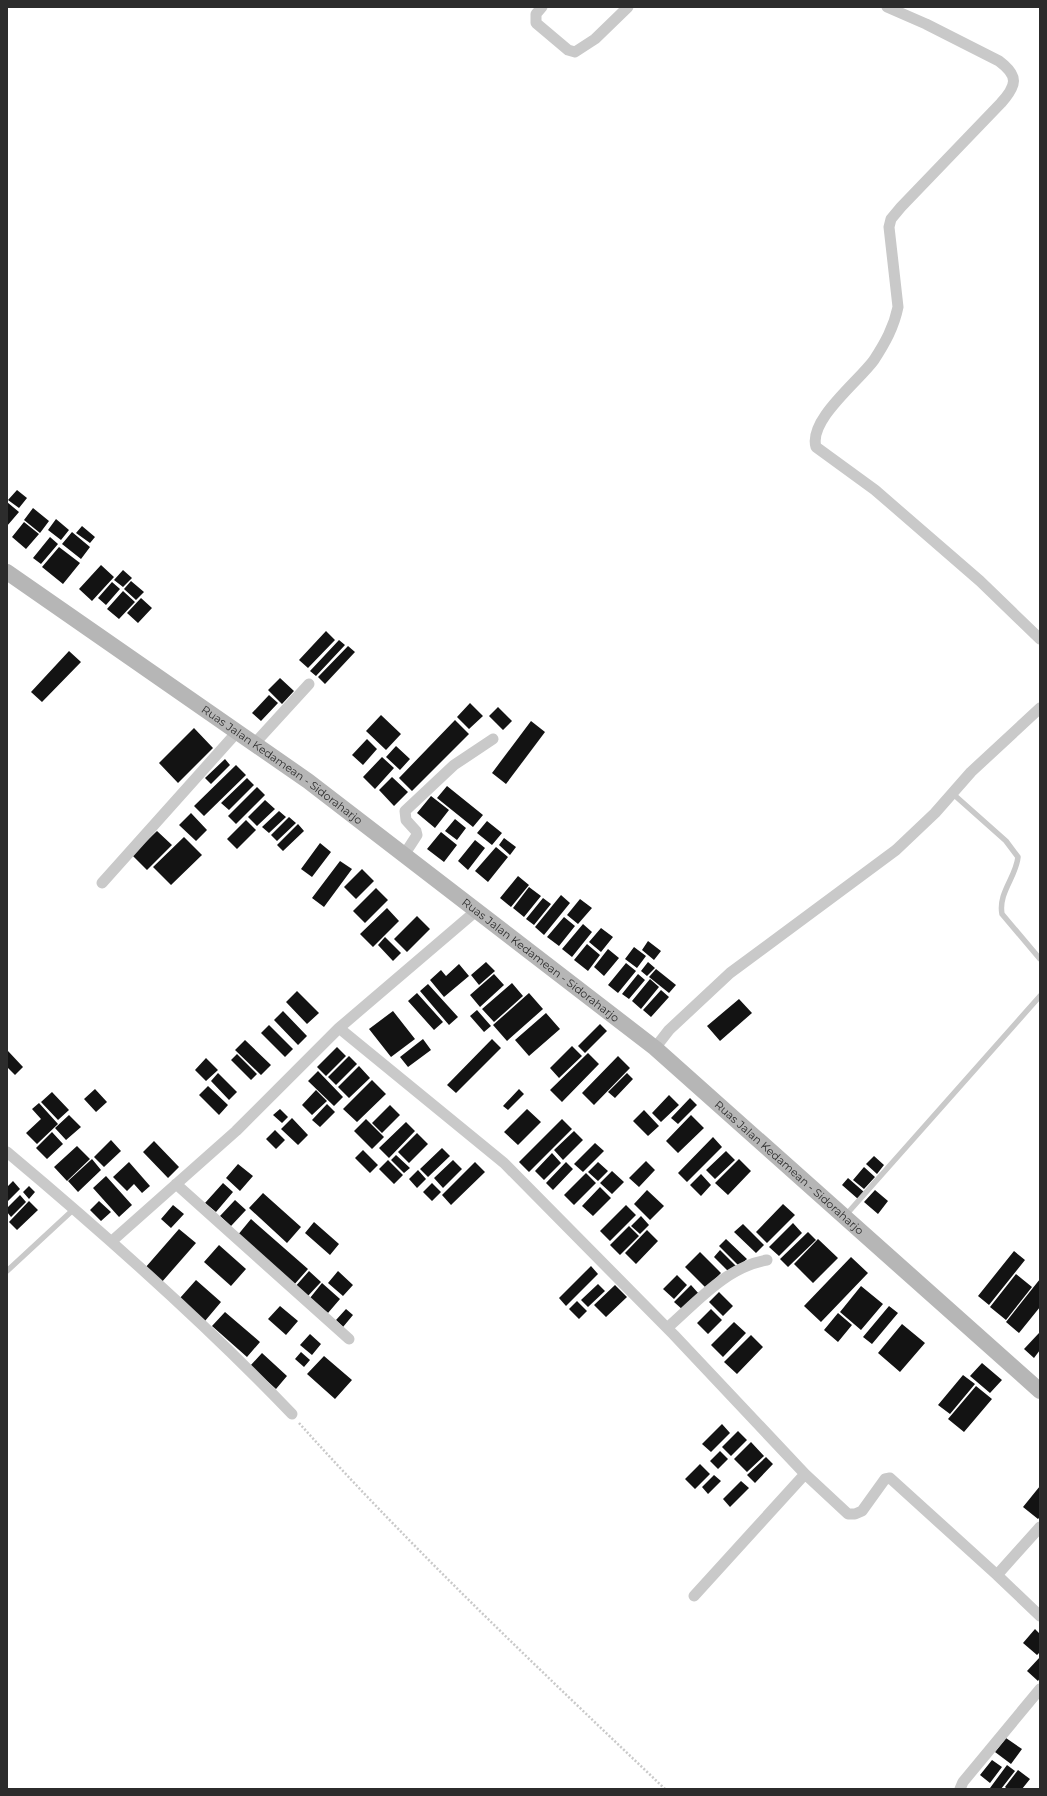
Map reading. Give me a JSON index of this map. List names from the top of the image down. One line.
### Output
{"streets":{"main road":["Ruas Jalan Kedamean - Sidoraharjo"]}}
